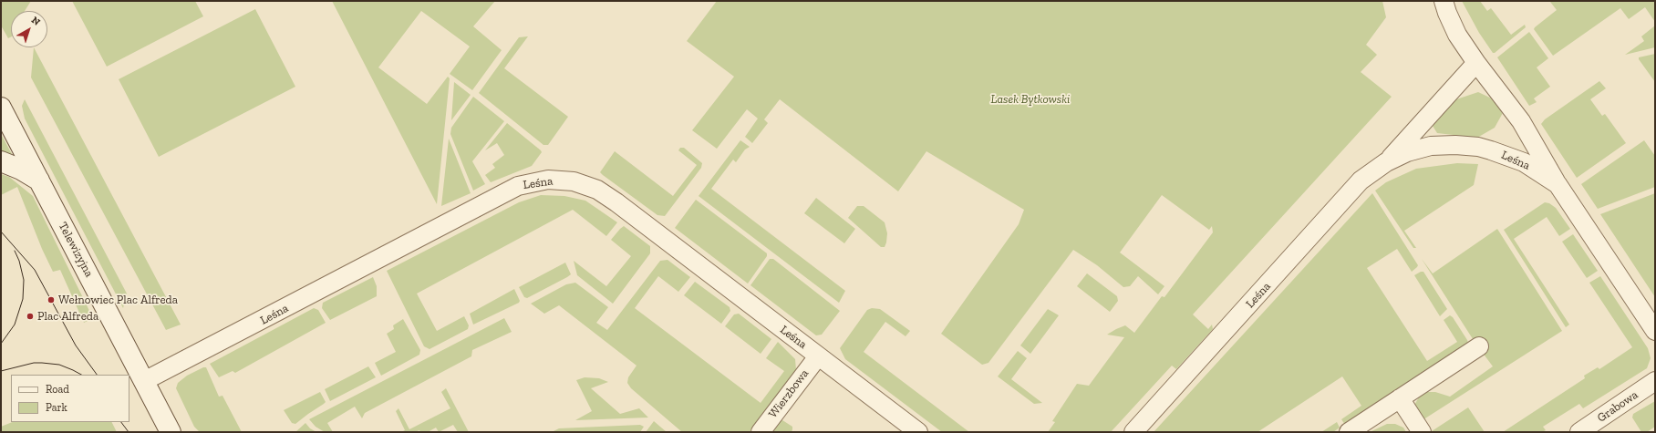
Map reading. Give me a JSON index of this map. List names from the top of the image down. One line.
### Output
{"streets":{"main road":["Telewizyjna"],"street":["Leśna","Wierzbowa","Grabowa"]},"crossings":[["Leśna","Telewizyjna"],["Leśna","Wierzbowa"]],"parks":["Lasek Bytkowski"],"places":["Wełnowiec Plac Alfreda","Plac Alfreda"],"legend":["Road","Park"],"north":"top right"}
